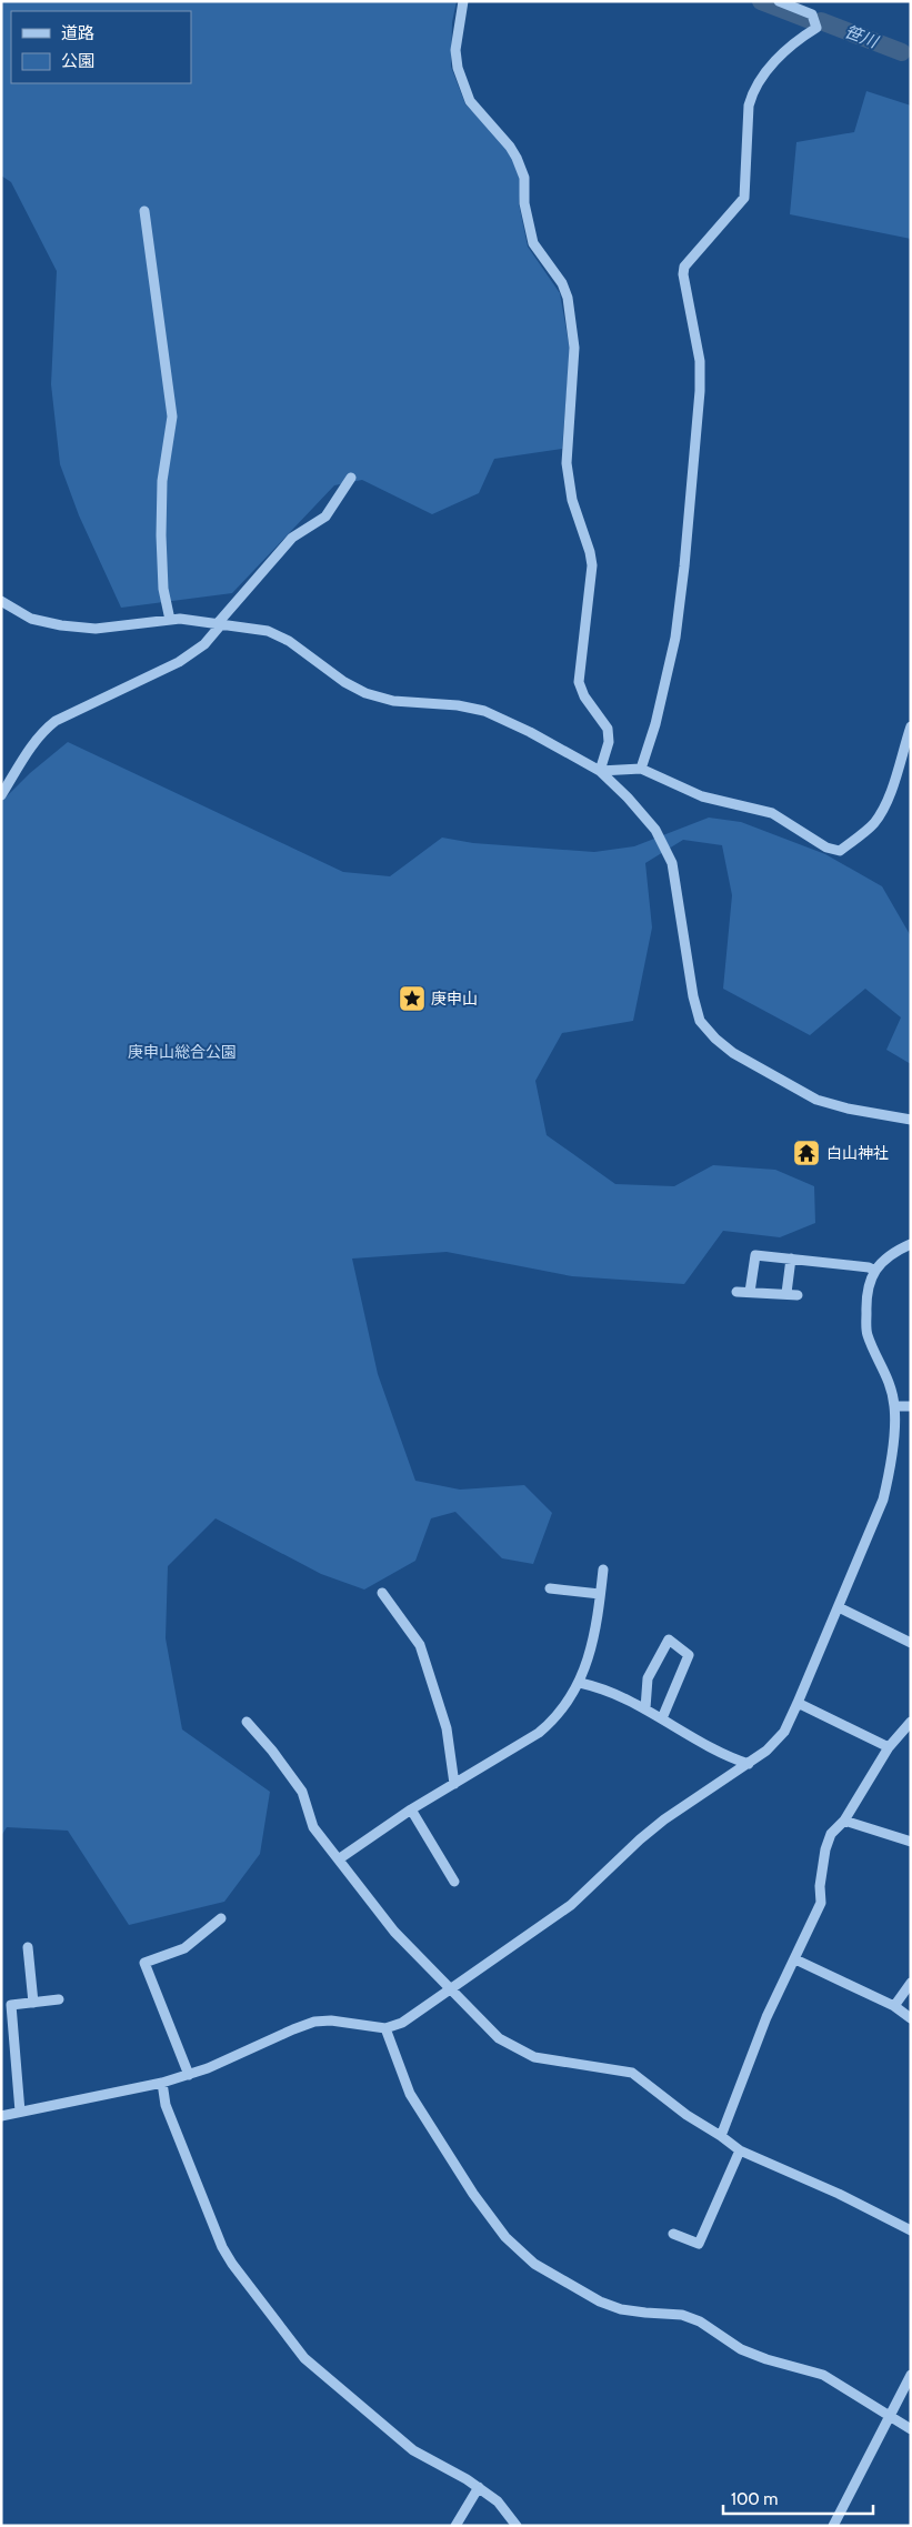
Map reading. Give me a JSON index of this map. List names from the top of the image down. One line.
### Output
{"water":["笹川"],"parks":["庚申山総合公園"],"places":{"place":["庚申山"],"temple":["白山神社"]},"legend":["道路","公園"],"scale_bar":"100 m"}
